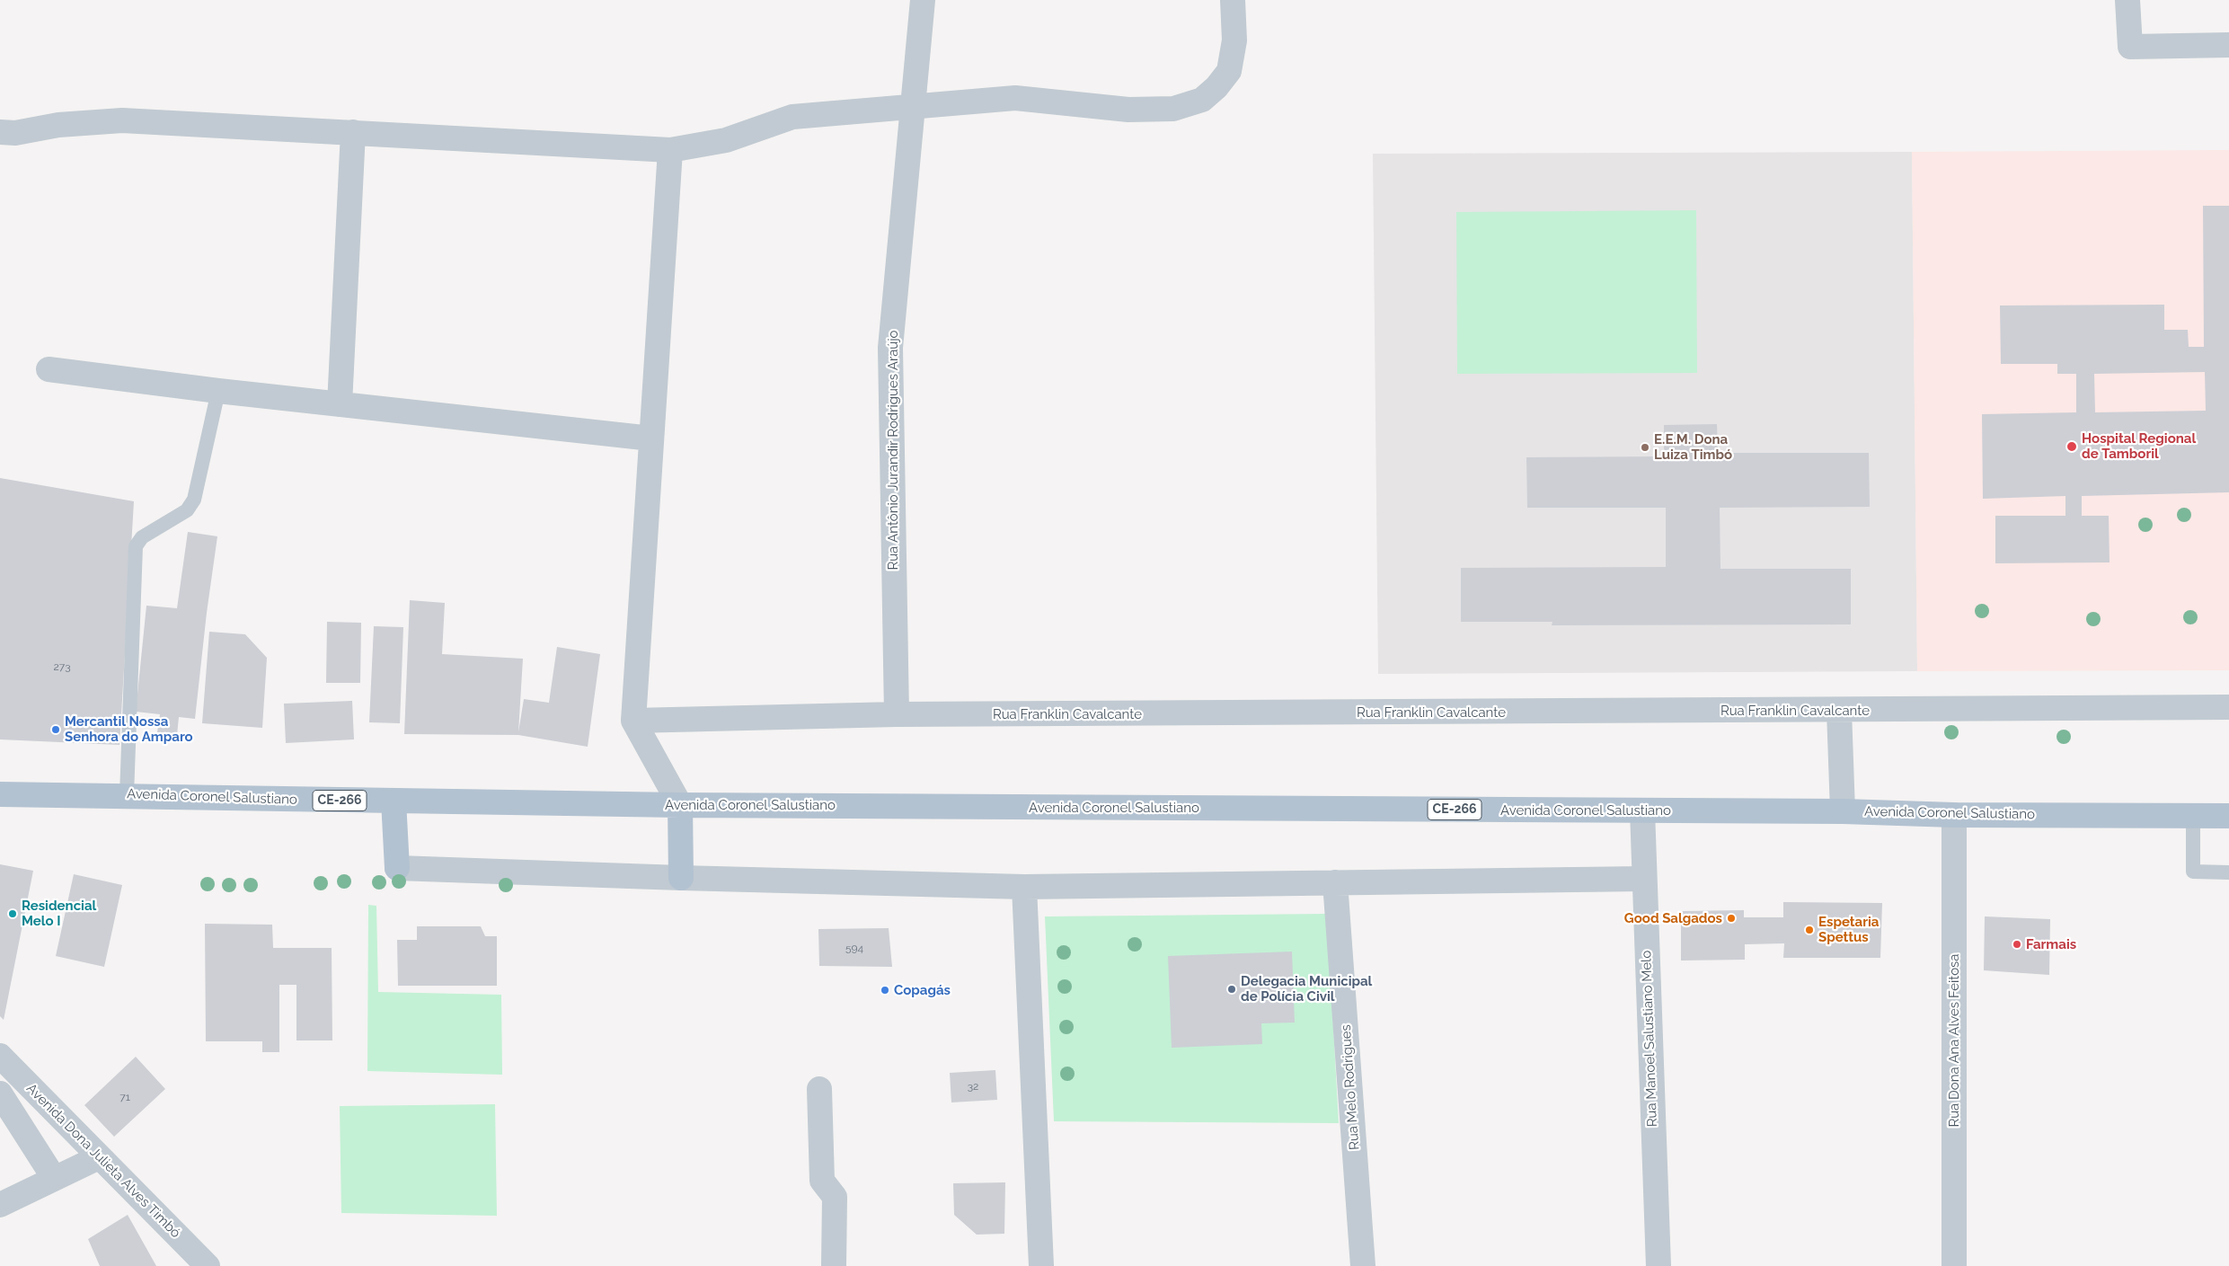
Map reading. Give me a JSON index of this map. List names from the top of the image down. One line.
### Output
{"streets":{"main road":["Avenida Coronel Salustiano","CE-266"],"street":["Rua Antônio Jurandir Rodrigues Araújo","Rua Franklin Cavalcante","Rua Manoel Salustiano Melo","Rua Dona Ana Alves Feitosa","Rua Melo Rodrigues","Avenida Dona Julieta Alves Timbó"]},"crossings":[["Rua Antônio Jurandir Rodrigues Araújo","Rua Franklin Cavalcante"],["Avenida Coronel Salustiano","Rua Manoel Salustiano Melo"],["Avenida Coronel Salustiano","Rua Dona Ana Alves Feitosa"]],"places":["Hospital Regional de Tamboril","E.E.M. Dona Luiza Timbó","Mercantil Nossa Senhora do Amparo","Residencial Melo I","Good Salgados","Espetaria Spettus","Farmais","Delegacia Municipal de Polícia Civil","Copagás"],"house_numbers":["273","594","32","71"]}
